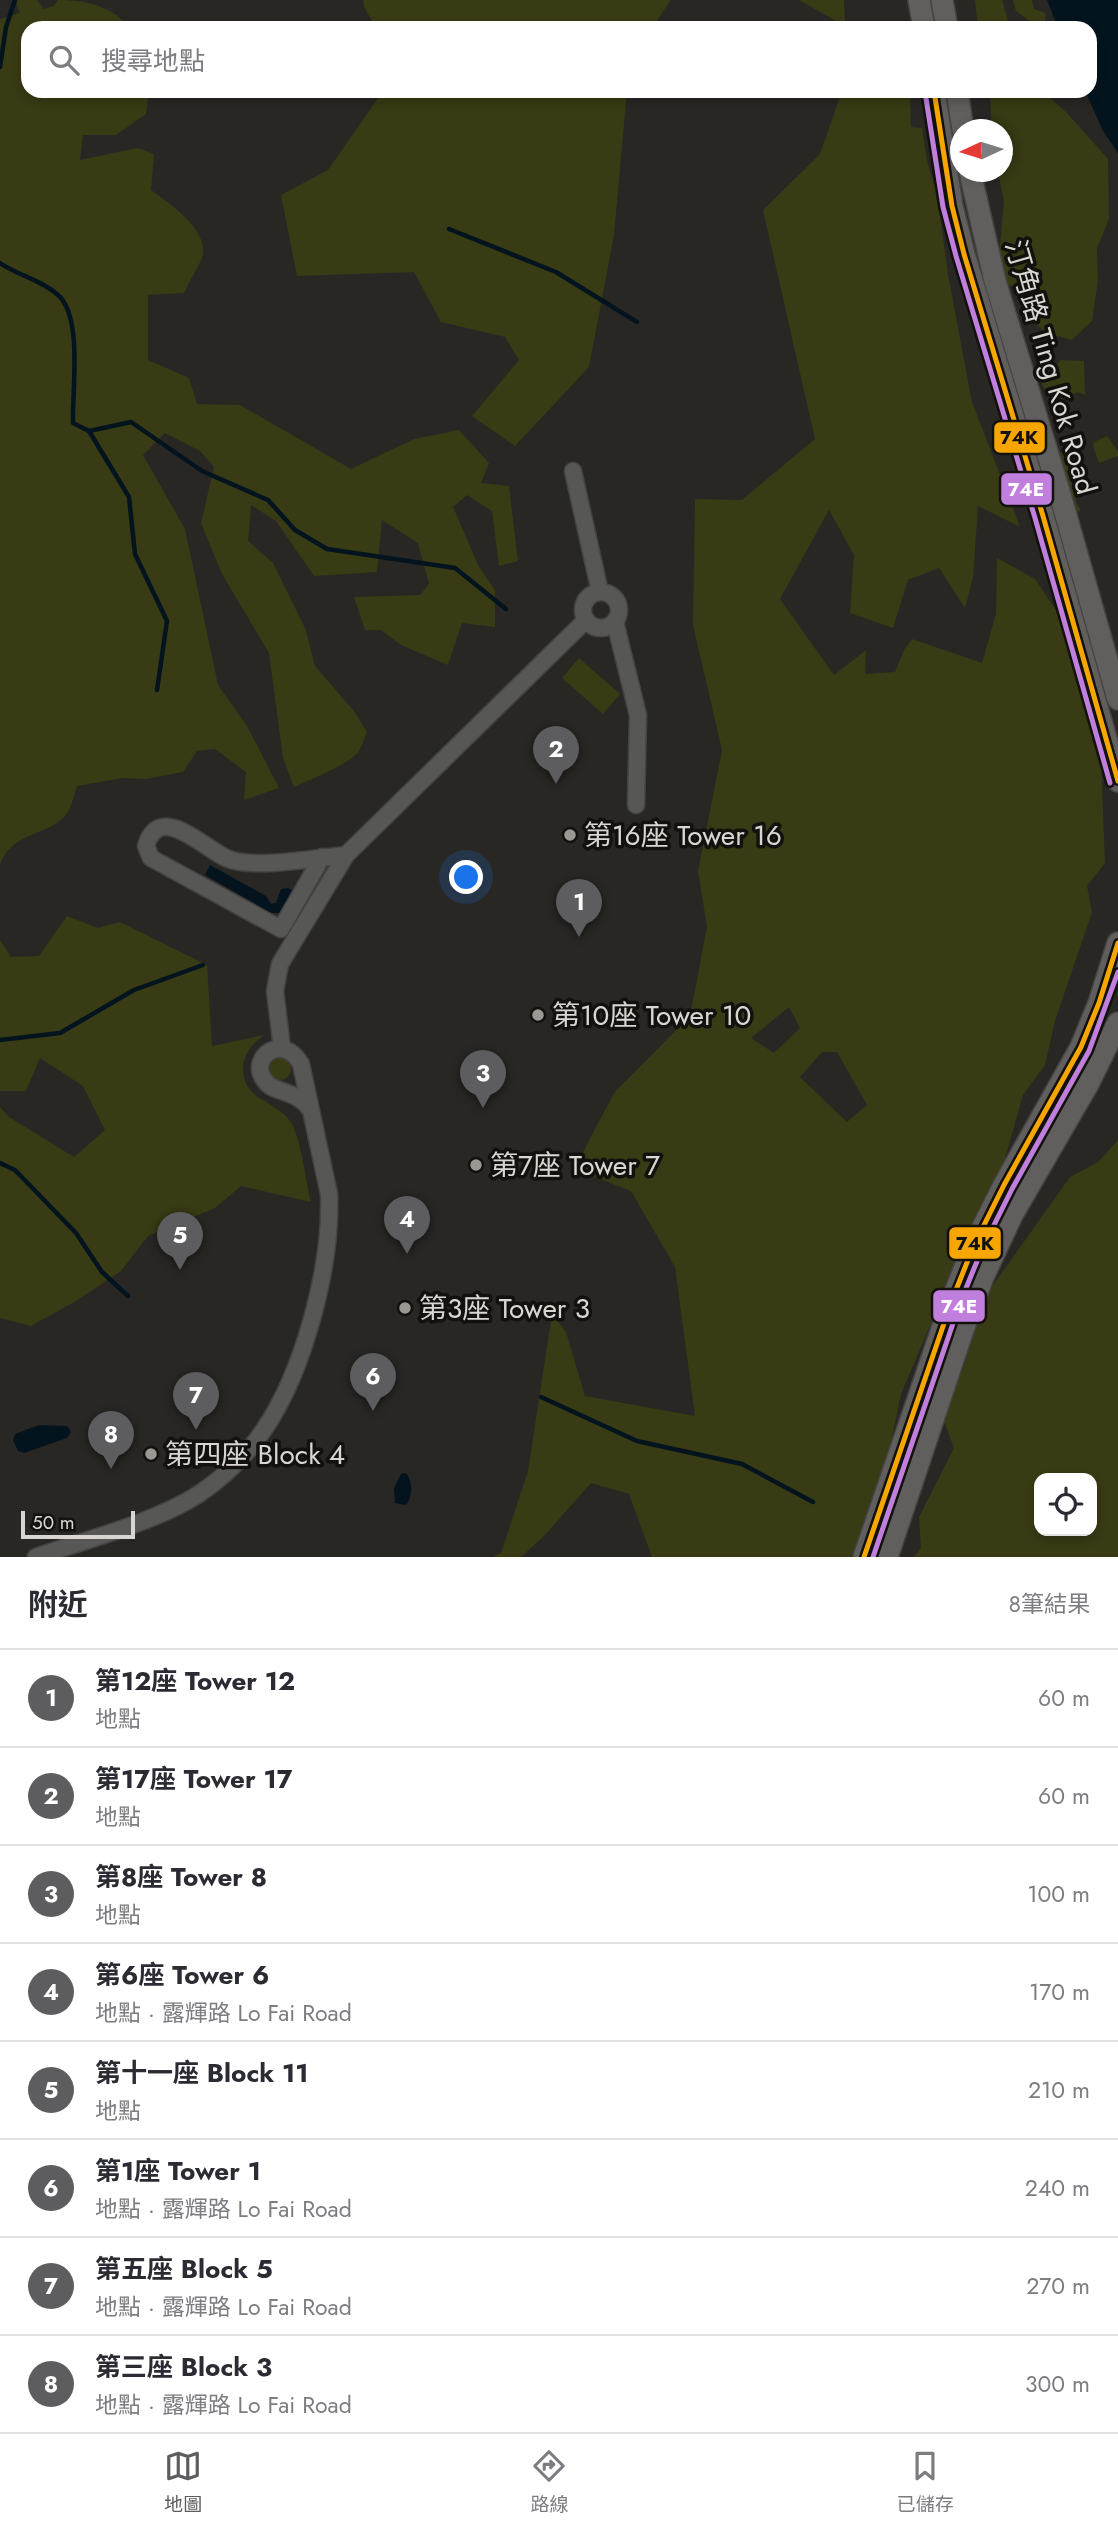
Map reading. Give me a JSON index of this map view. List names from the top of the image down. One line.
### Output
{"streets":{"main road":["汀角路 Ting Kok Road"]},"places":["第16座 Tower 16","第10座 Tower 10","第7座 Tower 7","第3座 Tower 3","第四座 Block 4"],"lines":["transit line 74K","transit line 74E"],"scale_bar":"50 m","north":"left","page":{"search":"搜尋地點","pins":["2","1","3","4","5","6","7","8"],"scale":"50 m","heading":["附近","8筆結果"],"list":[{"mark":"1","name":"第12座 Tower 12","note":"地點","value":"60 m"},{"mark":"2","name":"第17座 Tower 17","note":"地點","value":"60 m"},{"mark":"3","name":"第8座 Tower 8","note":"地點","value":"100 m"},{"mark":"4","name":"第6座 Tower 6","note":"地點 · 露輝路 Lo Fai Road","value":"170 m"},{"mark":"5","name":"第十一座 Block 11","note":"地點","value":"210 m"},{"mark":"6","name":"第1座 Tower 1","note":"地點 · 露輝路 Lo Fai Road","value":"240 m"},{"mark":"7","name":"第五座 Block 5","note":"地點 · 露輝路 Lo Fai Road","value":"270 m"},{"mark":"8","name":"第三座 Block 3","note":"地點 · 露輝路 Lo Fai Road","value":"300 m"}],"nav":["地圖","路線","已儲存"]}}
